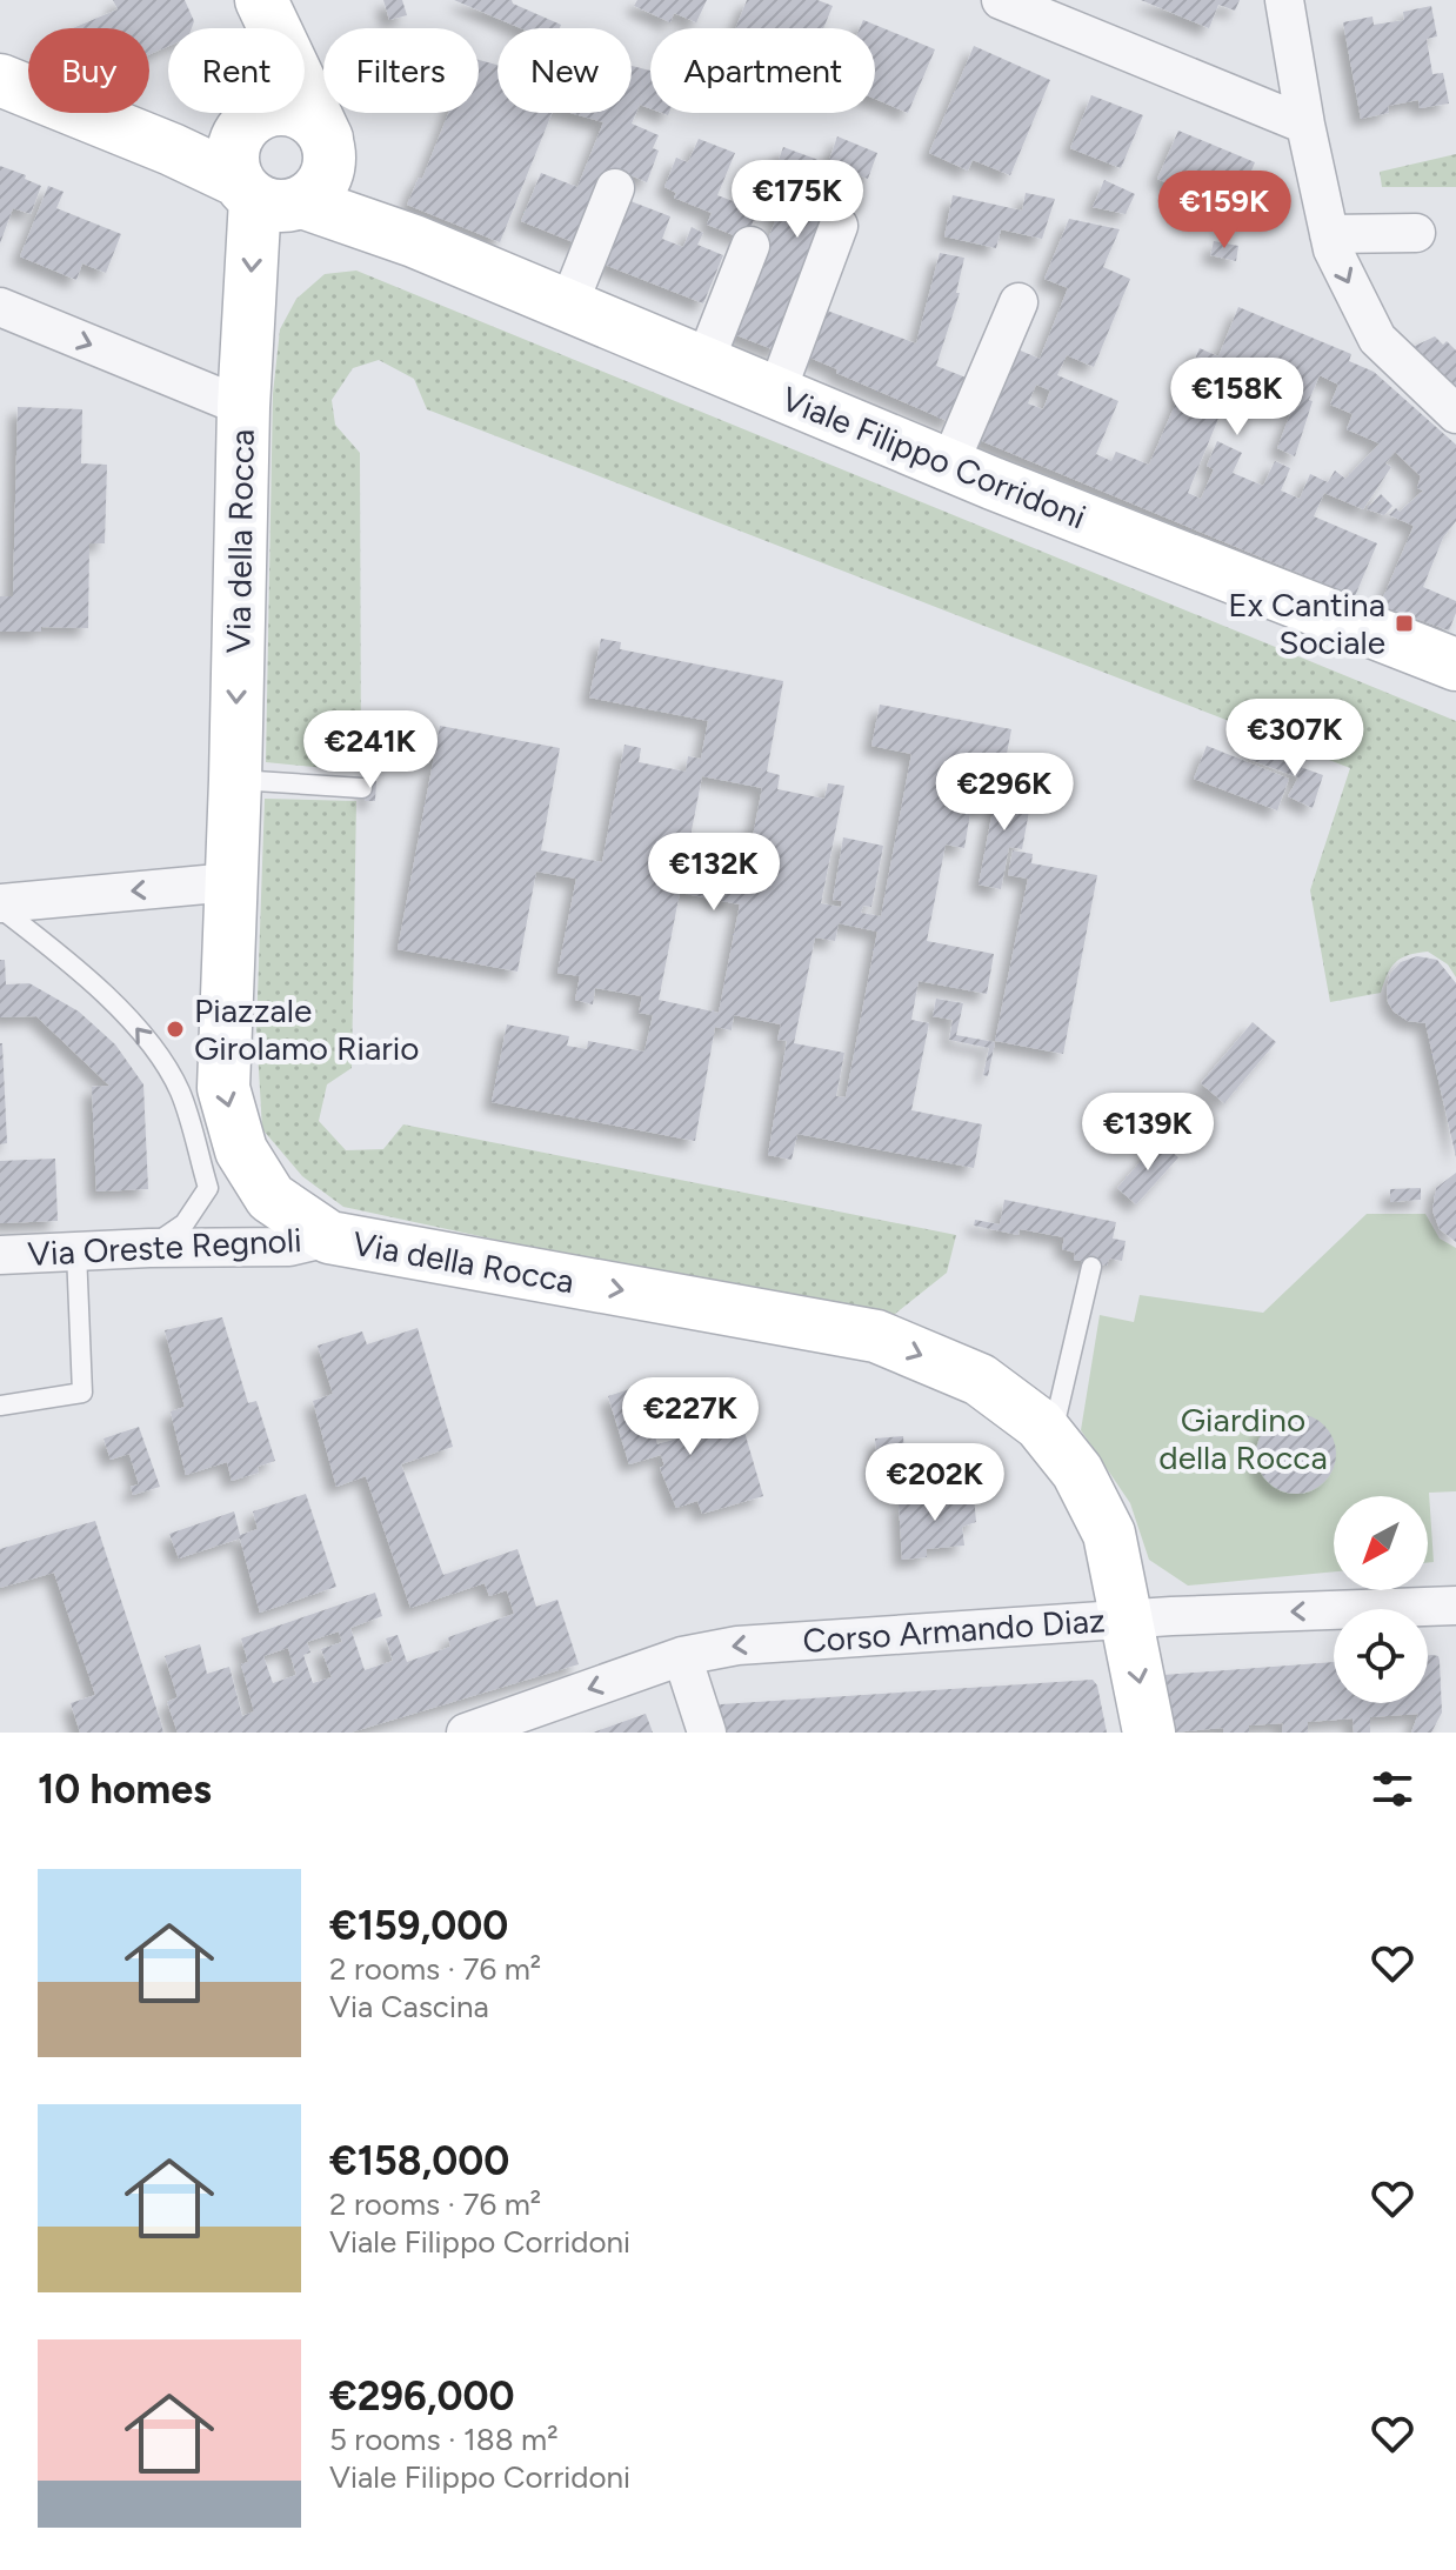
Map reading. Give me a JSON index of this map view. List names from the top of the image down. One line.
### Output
{"streets":{"main road":["Viale Filippo Corridoni","Via della Rocca"],"street":["Via Oreste Regnoli","Corso Armando Diaz"]},"crossings":[["Viale Filippo Corridoni","Via della Rocca"],["Via della Rocca","Via Oreste Regnoli"],["Via della Rocca","Corso Armando Diaz"]],"one_way":["Via della Rocca","Corso Armando Diaz"],"parks":["Giardino della Rocca"],"places":{"transit":["Ex Cantina Sociale"],"other":["Piazzale Girolamo Riario"]},"north":"bottom left","page":{"chip":["Buy","Rent","Filters","New","Apartment"],"price":["€175K","€159K","€158K","€307K","€241K","€296K","€132K","€139K","€227K","€202K"],"heading":"10 homes","list":[{"name":"€159,000","note":"2 rooms · 76 m² · Via Cascina"},{"name":"€158,000","note":"2 rooms · 76 m² · Viale Filippo Corridoni"},{"name":"€296,000","note":"5 rooms · 188 m² · Viale Filippo Corridoni"}]}}
